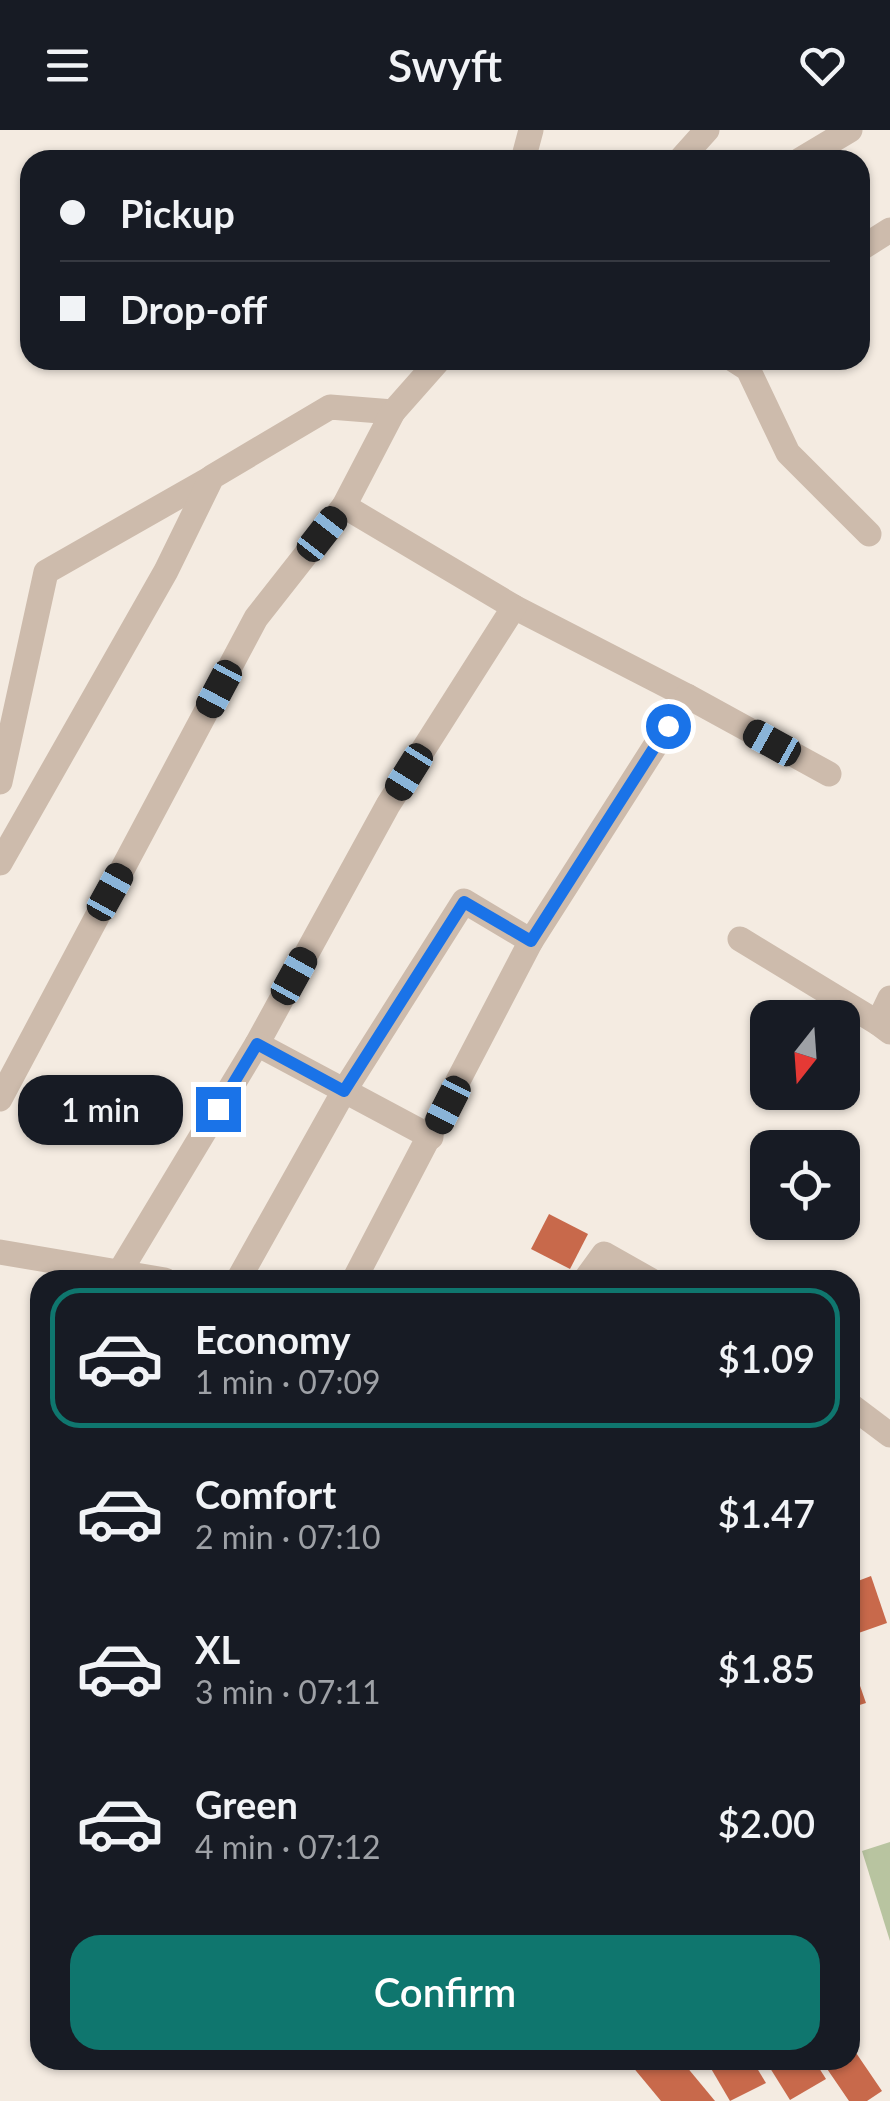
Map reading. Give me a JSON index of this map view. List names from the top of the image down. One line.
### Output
{"north":"bottom","page":{"header":"Swyft","banner":["Pickup","Drop-off"],"bubble":"1 min","list":[{"name":"Economy","note":"1 min · 07:09","value":"$1.09"},{"name":"Comfort","note":"2 min · 07:10","value":"$1.47"},{"name":"XL","note":"3 min · 07:11","value":"$1.85"},{"name":"Green","note":"4 min · 07:12","value":"$2.00"}],"buttons":"Confirm"}}
